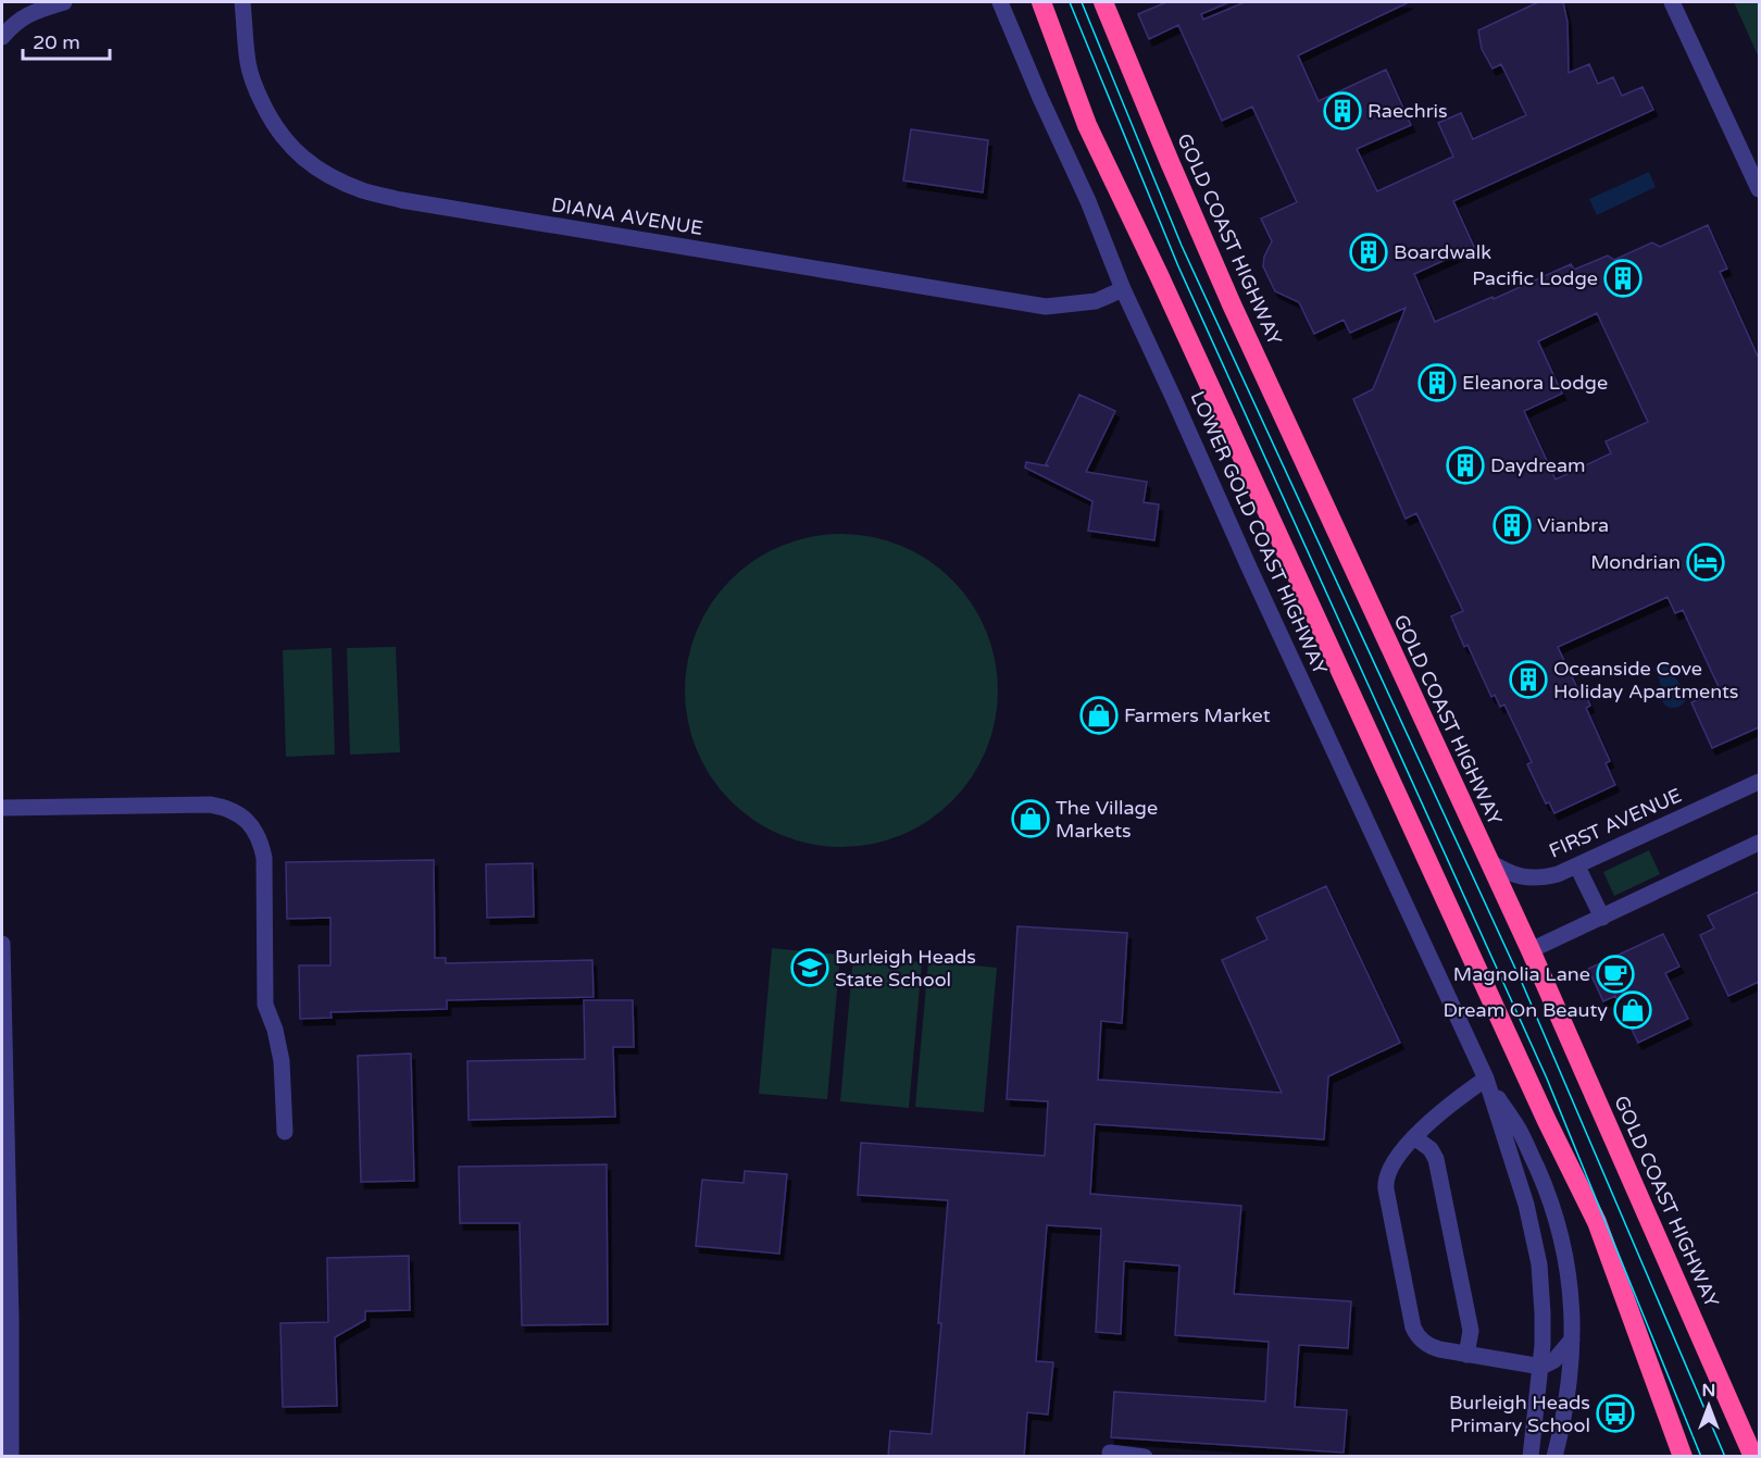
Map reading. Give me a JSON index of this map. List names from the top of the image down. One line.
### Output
{"streets":{"highway":["GOLD COAST HIGHWAY"],"street":["DIANA AVENUE","LOWER GOLD COAST HIGHWAY","FIRST AVENUE"]},"crossings":[["DIANA AVENUE","LOWER GOLD COAST HIGHWAY"],["GOLD COAST HIGHWAY","FIRST AVENUE"]],"places":{"building":["Raechris","Boardwalk","Pacific Lodge","Eleanora Lodge","Daydream","Vianbra","Oceanside Cove Holiday Apartments"],"hotel":["Mondrian"],"shop":["Farmers Market","The Village Markets","Dream On Beauty"],"school or university":["Burleigh Heads State School"],"cafe":["Magnolia Lane"],"bus stop":["Burleigh Heads Primary School"]},"scale_bar":"20 m","north":"top"}
